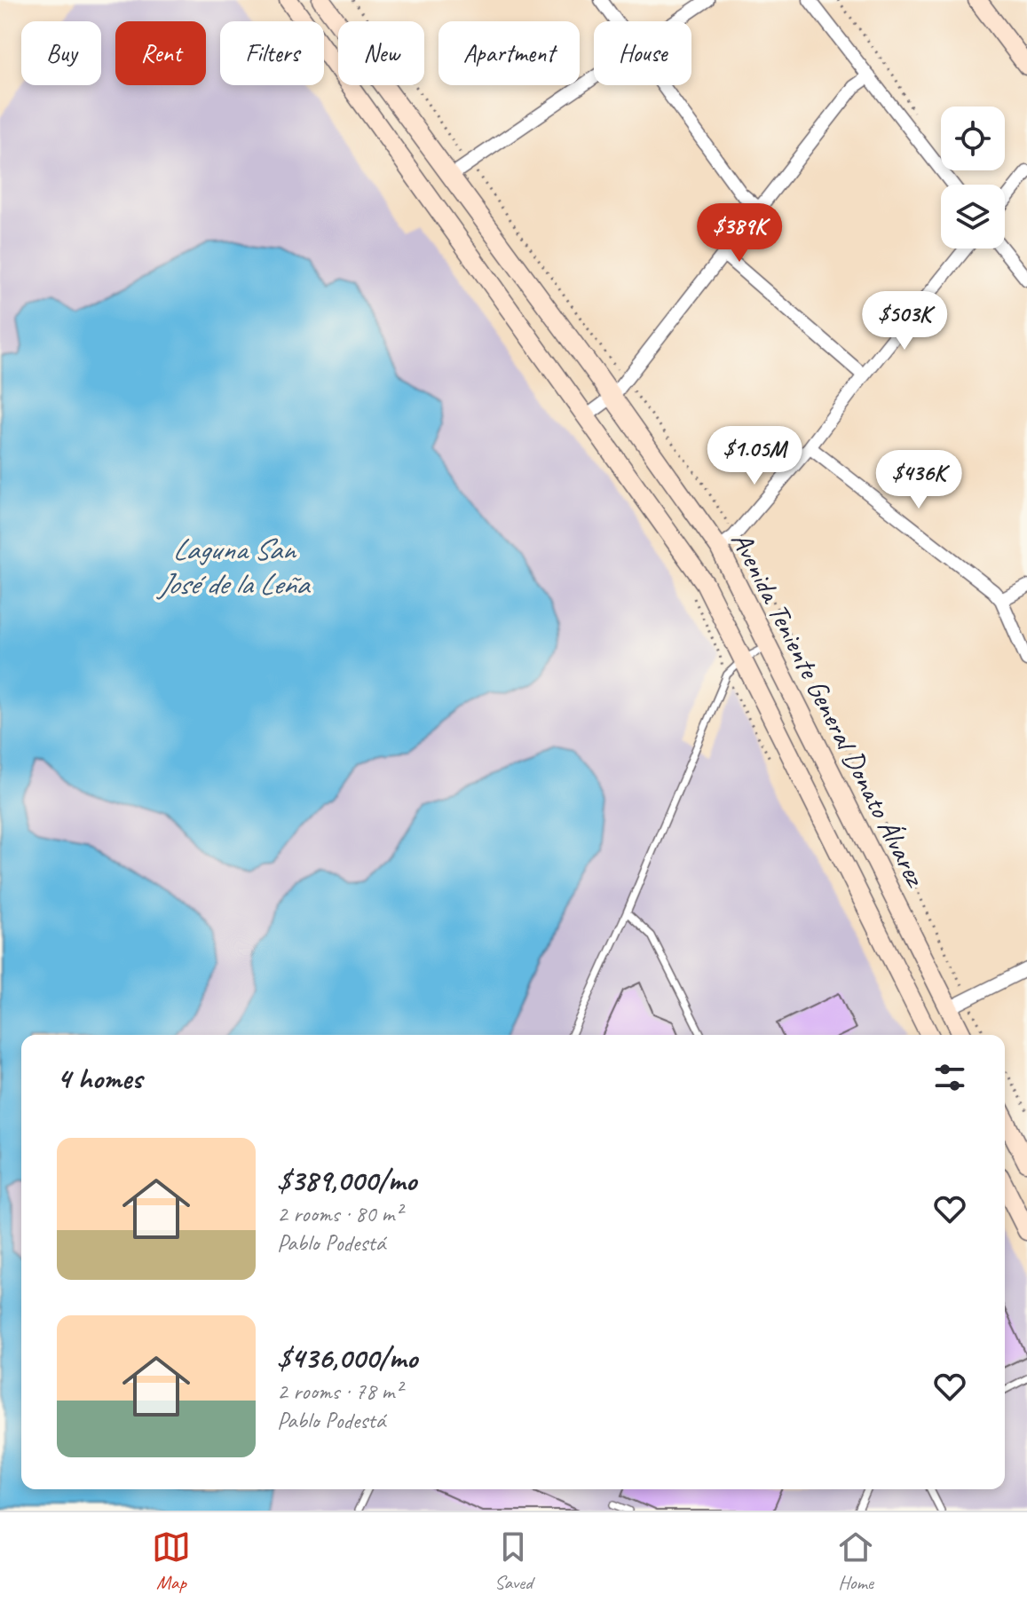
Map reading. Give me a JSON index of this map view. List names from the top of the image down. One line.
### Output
{"streets":{"main road":["Avenida Teniente General Donato Álvarez"]},"water":["Laguna San José de la Leña"],"page":{"chip":["Buy","Rent","Filters","New","Apartment","House"],"price":["$389K","$503K","$1.05M","$436K"],"heading":"4 homes","list":[{"name":"$389,000/mo","note":"2 rooms · 80 m² · Pablo Podestá"},{"name":"$436,000/mo","note":"2 rooms · 78 m² · Pablo Podestá"}],"tabs":["Map","Saved","Home"]}}
